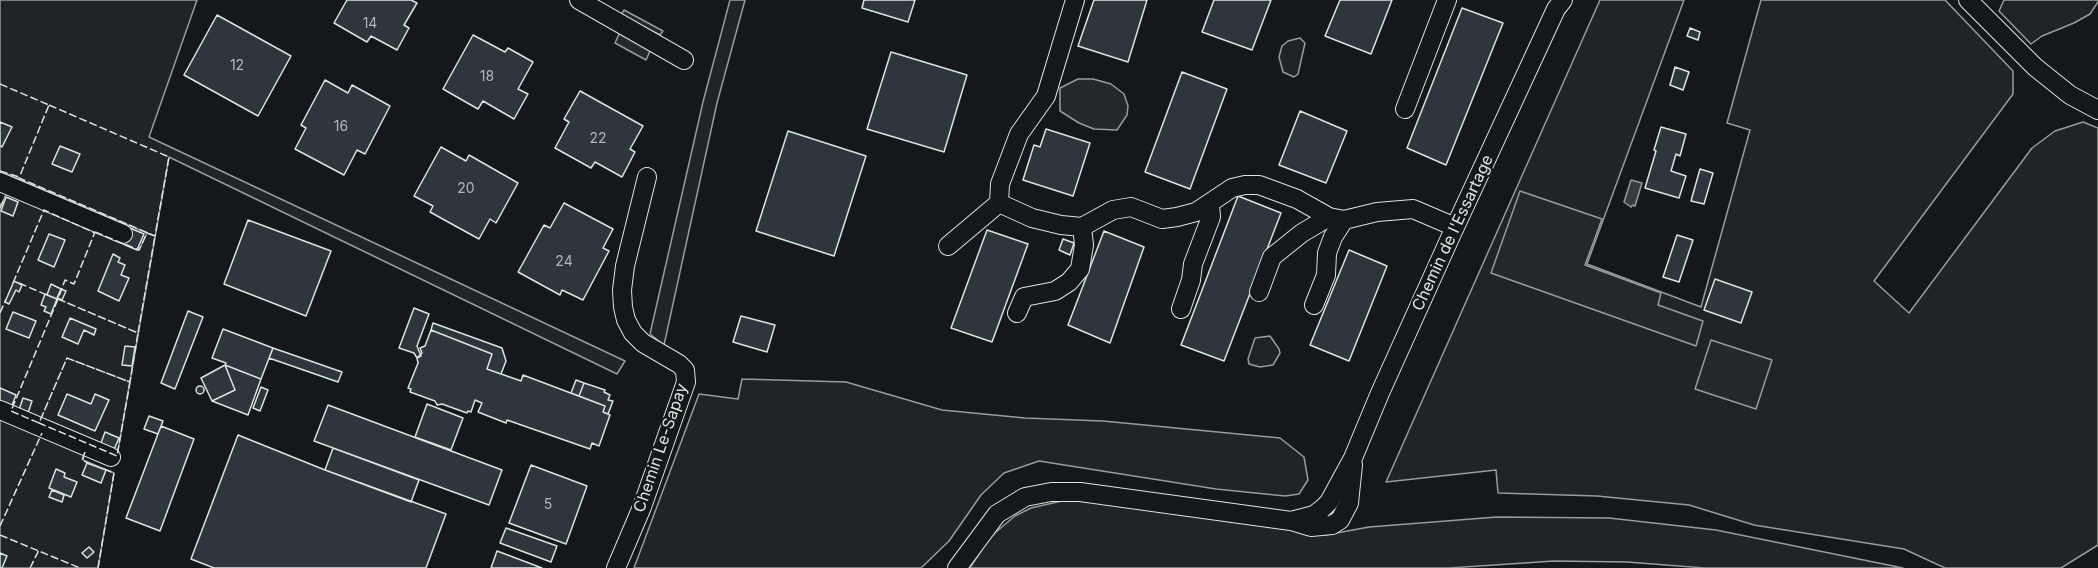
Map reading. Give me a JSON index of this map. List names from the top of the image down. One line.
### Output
{"streets":{"street":["Chemin de l'Essartage","Chemin Le-Sapay"]},"house_numbers":["14","12","18","16","22","20","24","5"]}
